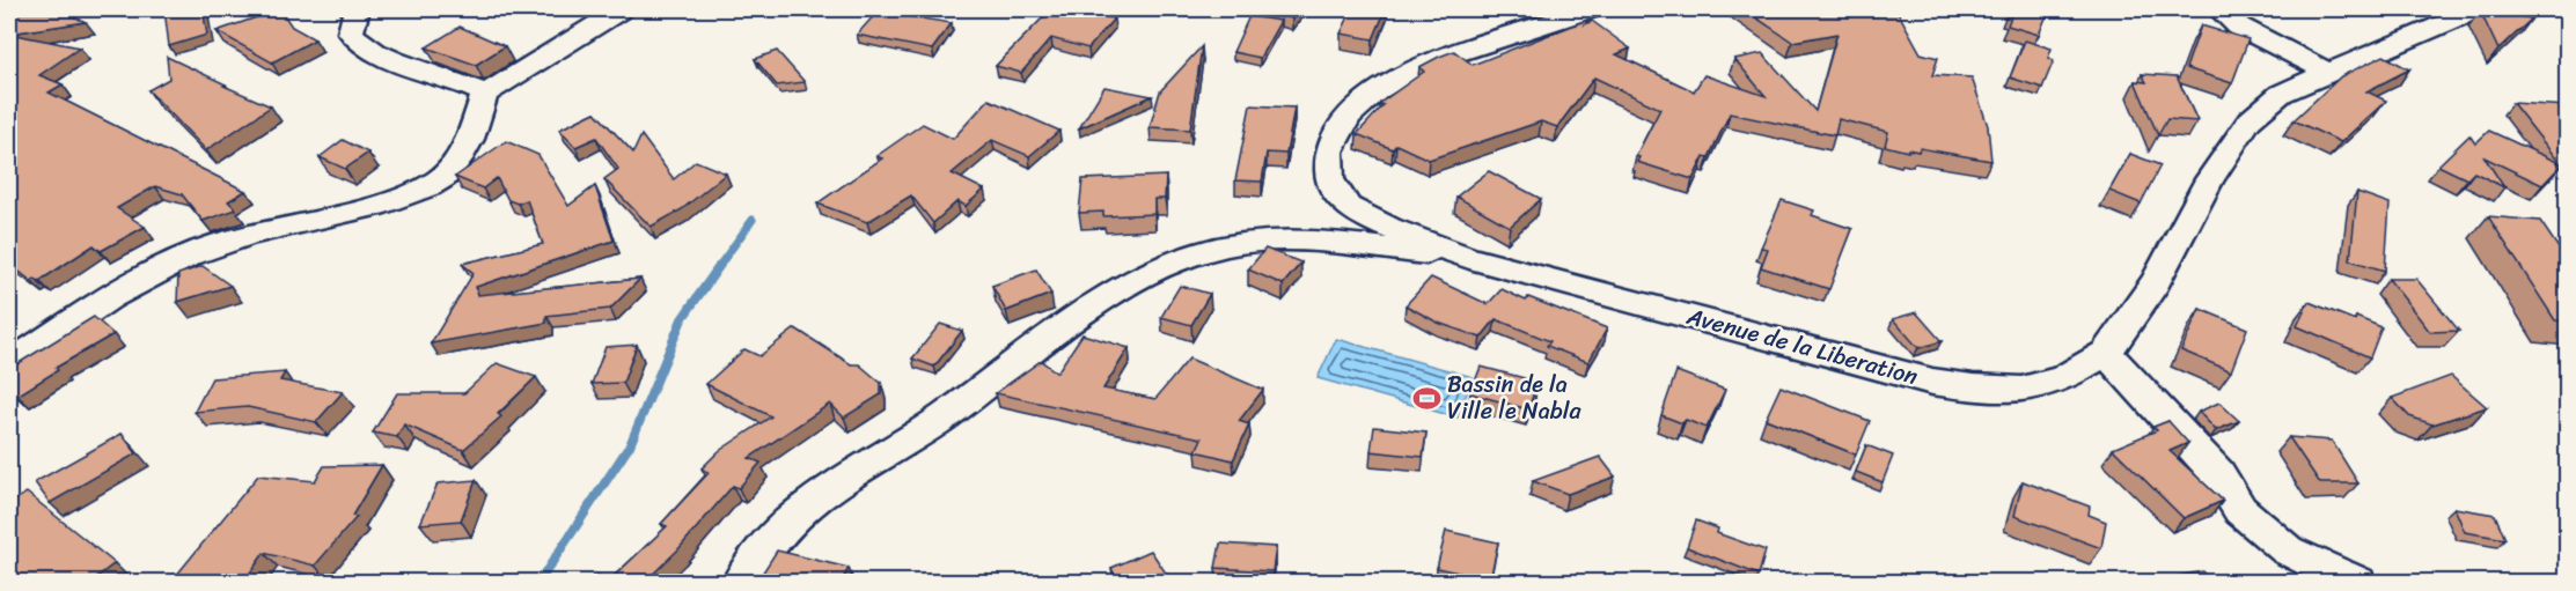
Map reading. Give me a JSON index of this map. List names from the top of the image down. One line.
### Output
{"streets":{"street":["Avenue de la Liberation"]},"places":{"sports":["Bassin de la Ville le Nabla"]}}
